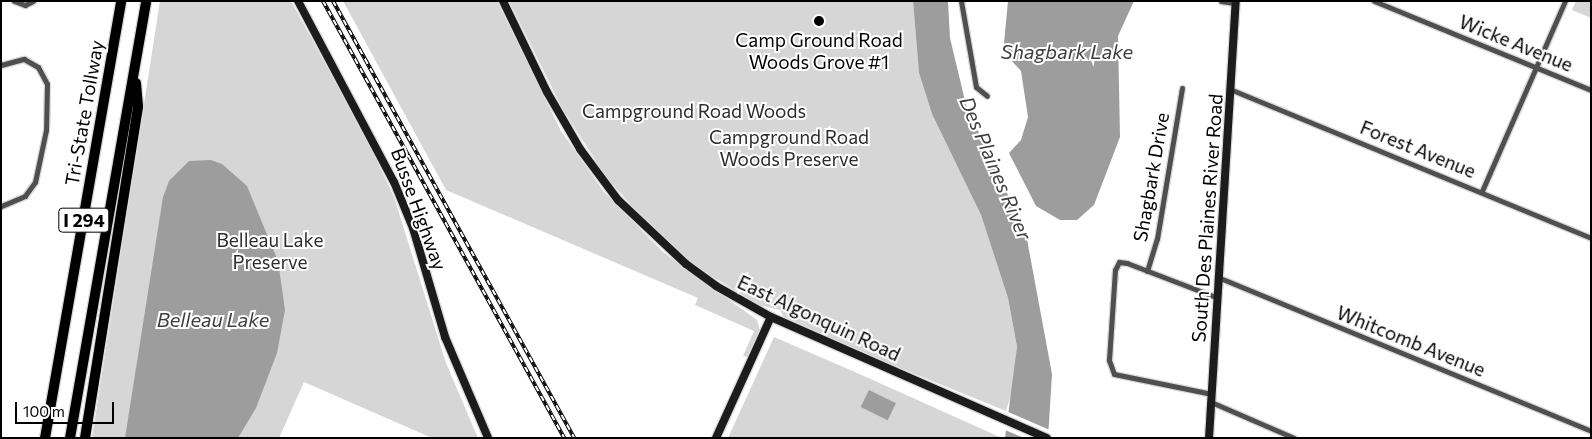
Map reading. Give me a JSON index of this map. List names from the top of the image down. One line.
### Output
{"streets":{"highway":["Tri-State Tollway","I 294"],"main road":["Busse Highway","South Des Plaines River Road","East Algonquin Road"],"street":["Wicke Avenue","Forest Avenue","Shagbark Drive","Whitcomb Avenue"]},"crossings":[["Forest Avenue","South Des Plaines River Road"],["South Des Plaines River Road","Whitcomb Avenue"]],"water":["Shagbark Lake","Des Plaines River","Belleau Lake"],"parks":["Campground Road Woods","Campground Road Woods Preserve","Belleau Lake Preserve"],"places":["Camp Ground Road Woods Grove #1"],"scale_bar":"100 m"}
